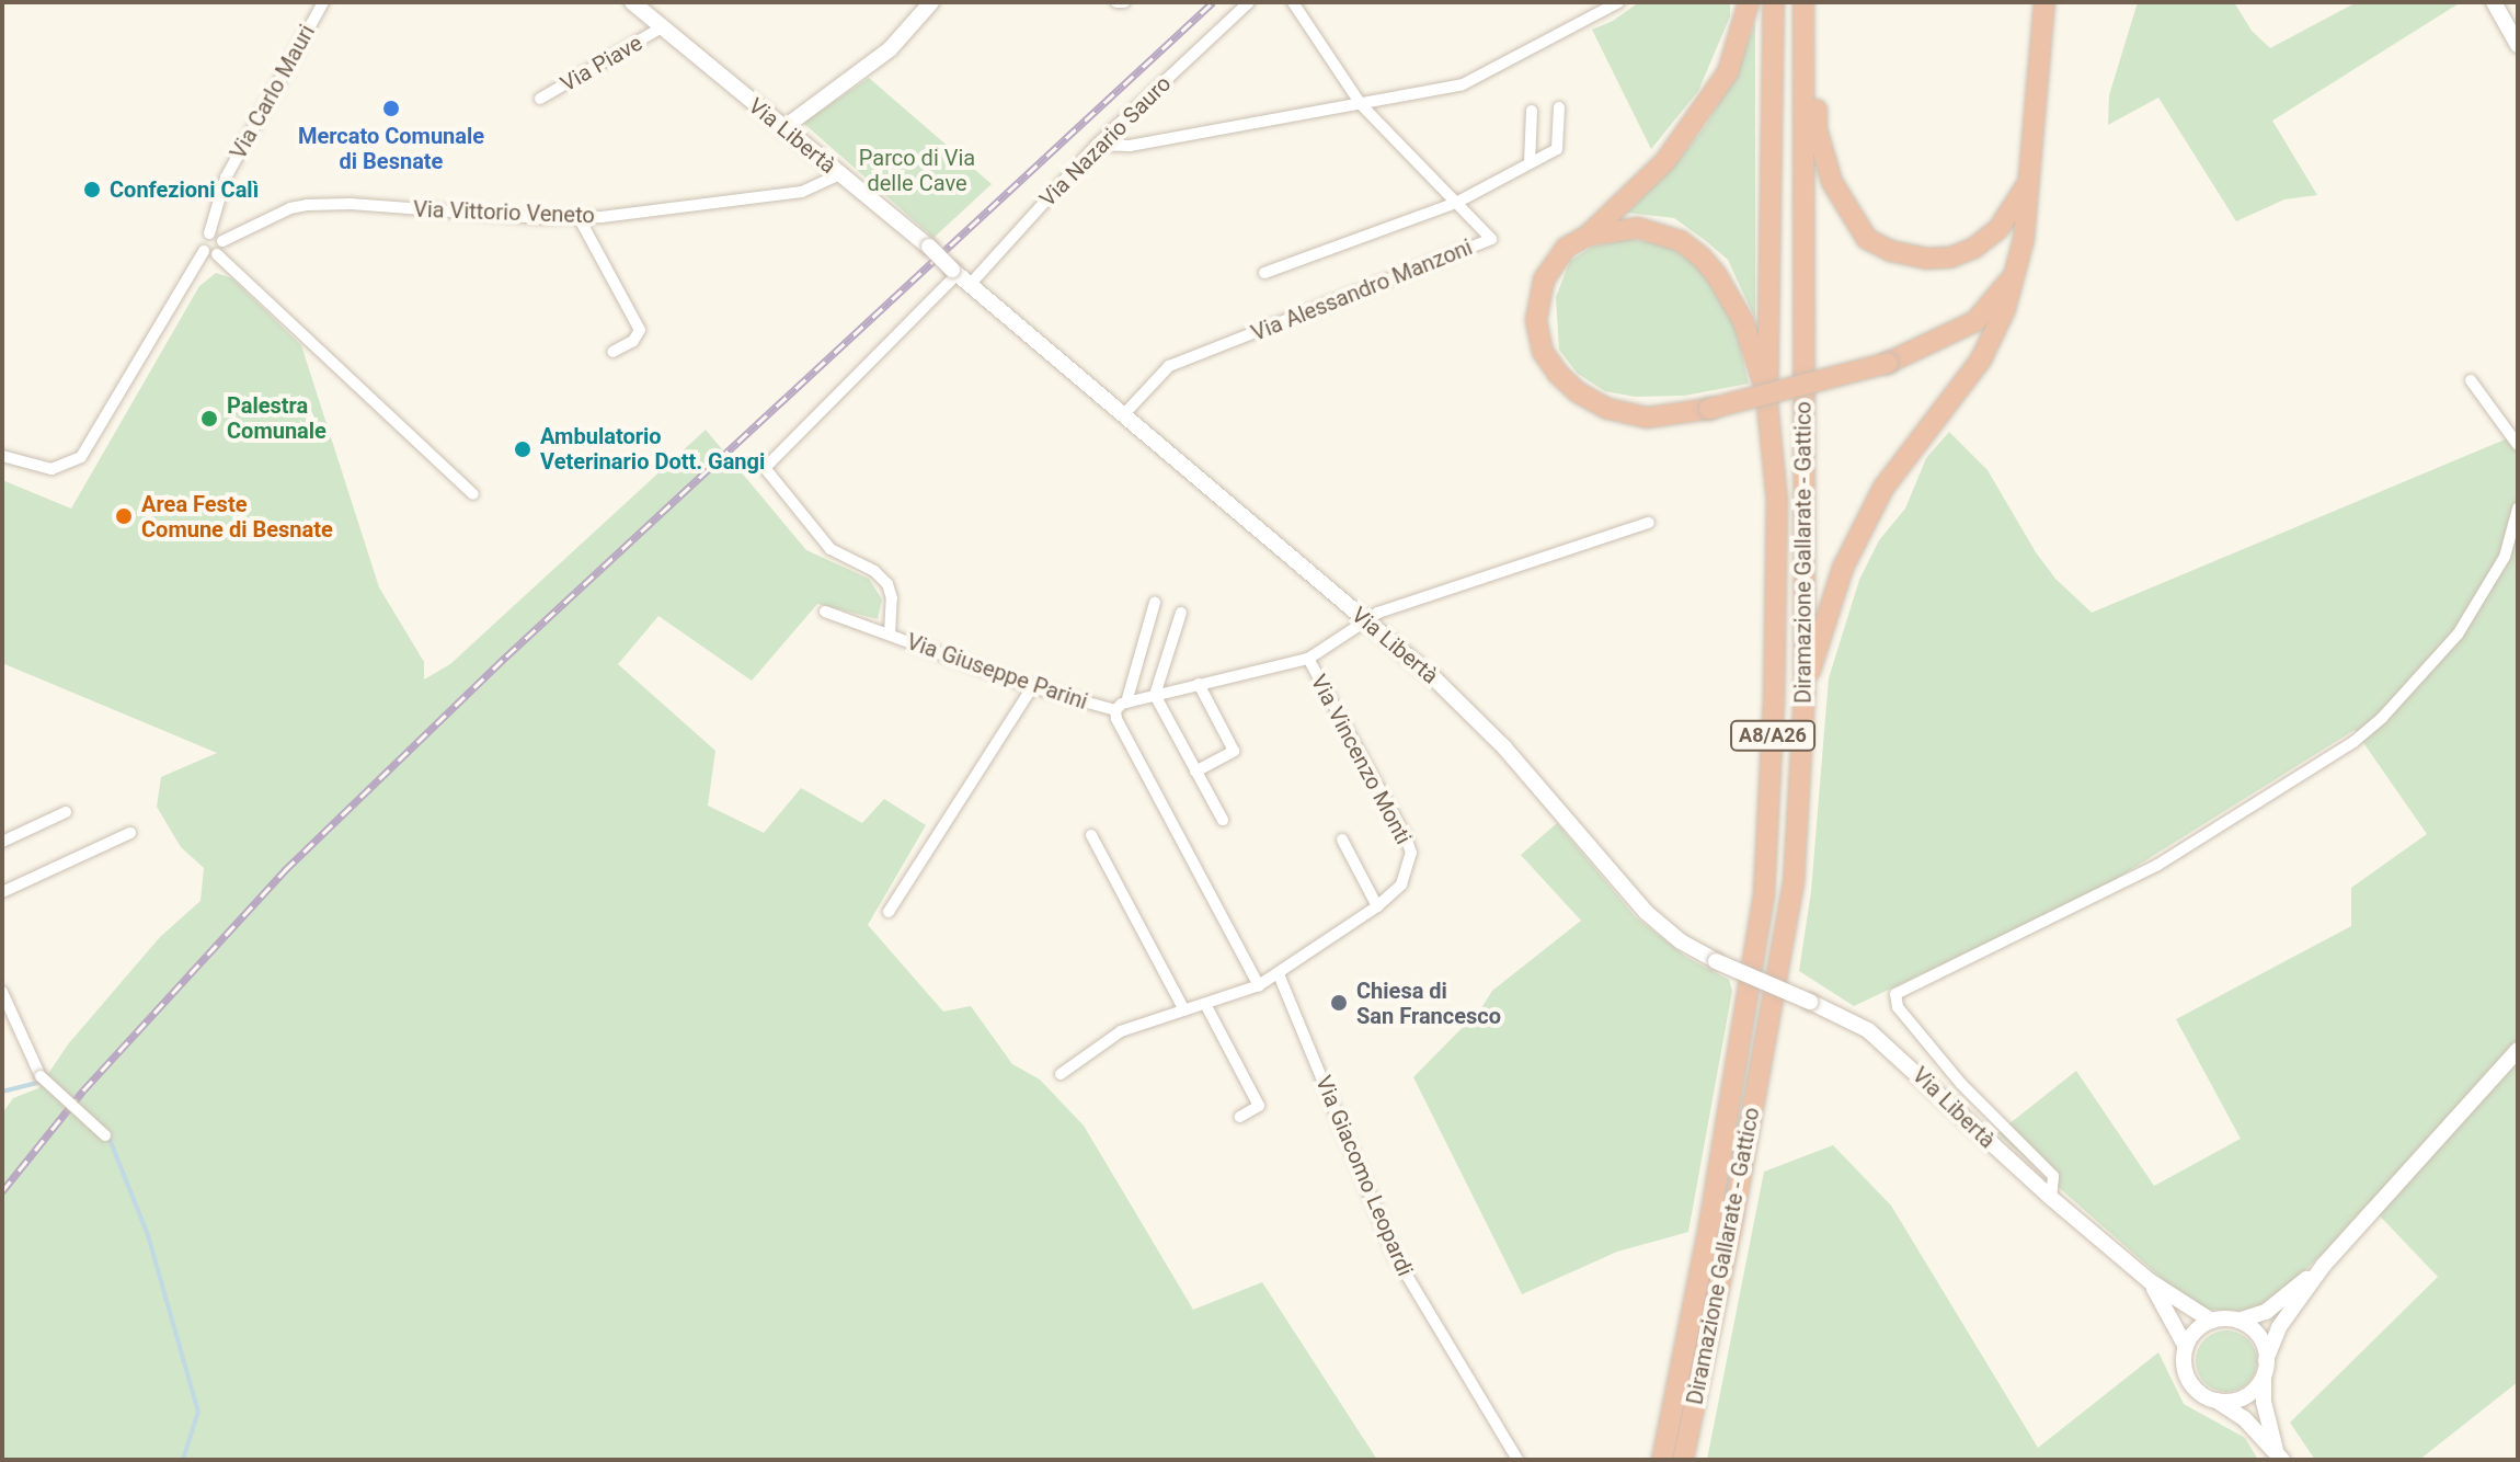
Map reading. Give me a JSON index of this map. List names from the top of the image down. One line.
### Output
{"streets":{"highway":["Diramazione Gallarate - Gattico","A8/A26"],"street":["Via Piave","Via Carlo Mauri","Via Libertà","Via Nazario Sauro","Via Vittorio Veneto","Via Alessandro Manzoni","Via Giuseppe Parini","Via Vincenzo Monti","Via Giacomo Leopardi"]},"crossings":[["Via Piave","Via Libertà"],["Via Libertà","Via Nazario Sauro"],["Via Libertà","Via Vittorio Veneto"],["Via Libertà","Via Alessandro Manzoni"],["Via Libertà","Via Giuseppe Parini"],["Via Nazario Sauro","Via Giuseppe Parini"],["Via Giuseppe Parini","Via Vincenzo Monti"],["Via Vincenzo Monti","Via Giacomo Leopardi"]],"parks":["Parco di Via delle Cave"],"places":["Mercato Comunale di Besnate","Confezioni Calì","Palestra Comunale","Ambulatorio Veterinario Dott. Gangi","Area Feste Comune di Besnate","Chiesa di San Francesco"]}
